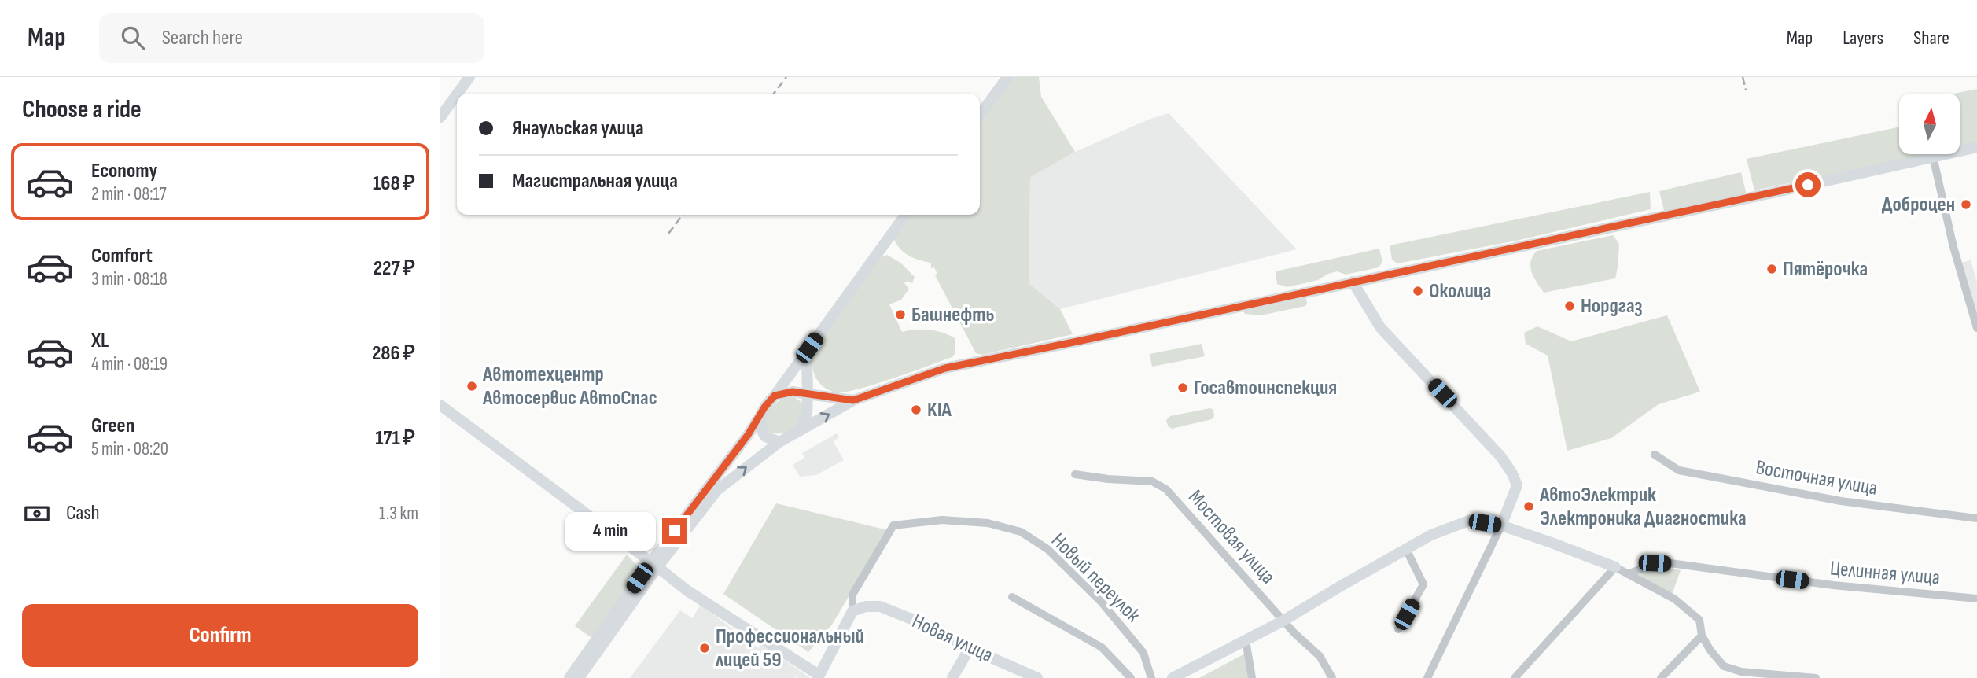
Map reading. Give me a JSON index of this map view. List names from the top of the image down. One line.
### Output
{"streets":{"main road":["Новая улица"],"street":["Восточная улица","Мостовая улица","Целинная улица","Новый переулок"]},"crossings":[["Новый переулок","Новая улица"]],"places":["Доброцен","Пятёрочка","Околица","Нордгаз","Башнефть","Автотехцентр Автосервис АвтоСпас","Госавтоинспекция","KIA","АвтоЭлектрик Электроника Диагностика","Профессиональный лицей 59"],"north":"top","page":{"header":"Map","search":"Search here","nav":["Map","Layers","Share"],"heading":"Choose a ride","banner":["Янаульская улица","Магистральная улица"],"list":[{"name":"Economy","note":"2 min · 08:17","value":"168 ₽"},{"name":"Comfort","note":"3 min · 08:18","value":"227 ₽"},{"name":"XL","note":"4 min · 08:19","value":"286 ₽"},{"name":"Green","note":"5 min · 08:20","value":"171 ₽"}],"pay":["Cash","1.3 km"],"bubble":"4 min","buttons":"Confirm"}}
